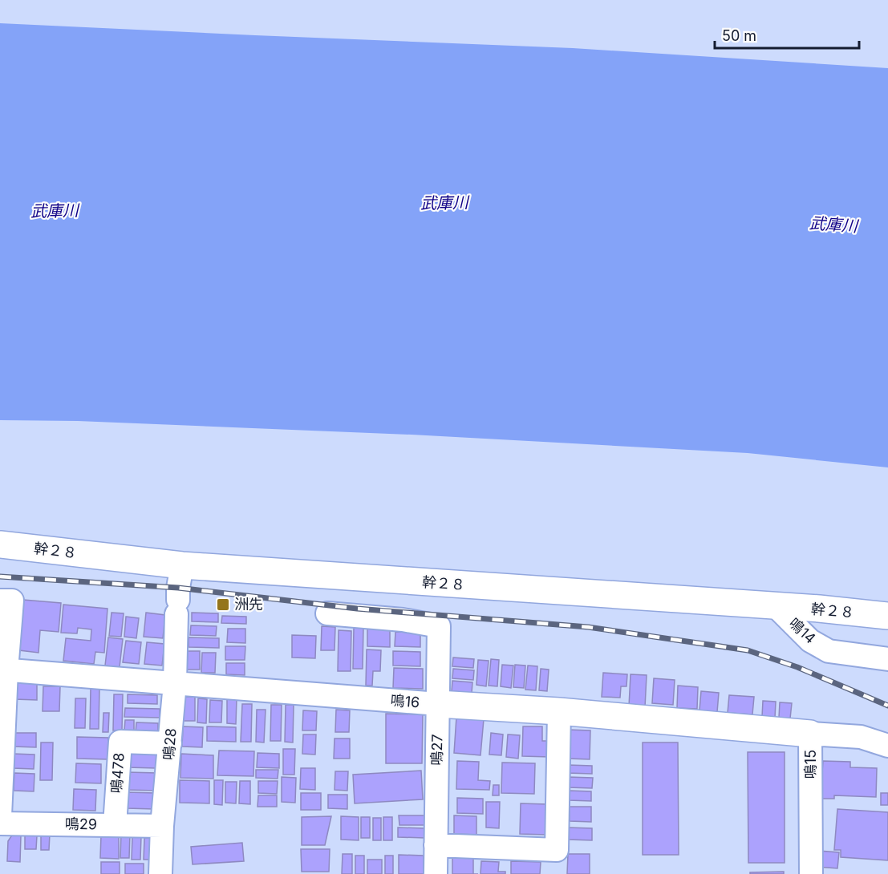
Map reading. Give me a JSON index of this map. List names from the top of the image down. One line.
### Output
{"streets":{"street":["幹２８","鳴14","鳴16","鳴28","鳴27","鳴15","鳴478","鳴29"]},"crossings":[["幹２８","鳴14"],["幹２８","鳴28"],["鳴16","鳴28"],["鳴16","鳴27"],["鳴16","鳴15"],["鳴28","鳴478"],["鳴28","鳴29"],["鳴478","鳴29"]],"water":["武庫川"],"places":{"transit":["洲先"]},"scale_bar":"50 m"}
